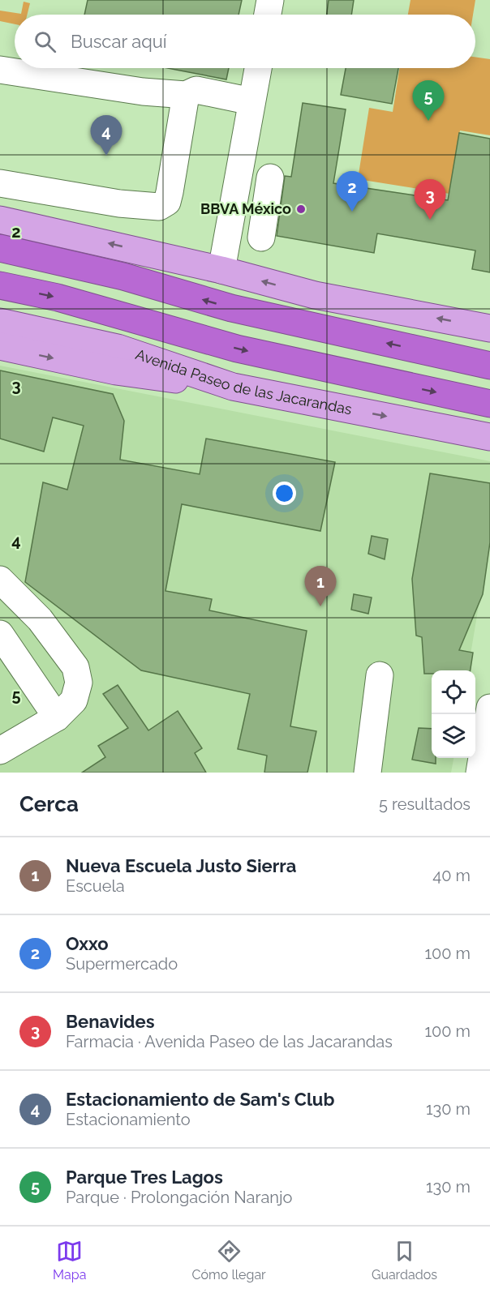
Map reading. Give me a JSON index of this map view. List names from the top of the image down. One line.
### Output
{"streets":{"main road":["Avenida Paseo de las Jacarandas"]},"places":["BBVA México"],"page":{"search":"Buscar aquí","pins":["5","4","2","3","1"],"heading":["Cerca","5 resultados"],"list":[{"mark":"1","name":"Nueva Escuela Justo Sierra","note":"Escuela","value":"40 m"},{"mark":"2","name":"Oxxo","note":"Supermercado","value":"100 m"},{"mark":"3","name":"Benavides","note":"Farmacia · Avenida Paseo de las Jacarandas","value":"100 m"},{"mark":"4","name":"Estacionamiento de Sam's Club","note":"Estacionamiento","value":"130 m"},{"mark":"5","name":"Parque Tres Lagos","note":"Parque · Prolongación Naranjo","value":"130 m"}],"nav":["Mapa","Cómo llegar","Guardados"]},"grid":{"rows":["2","3","4","5"]}}
